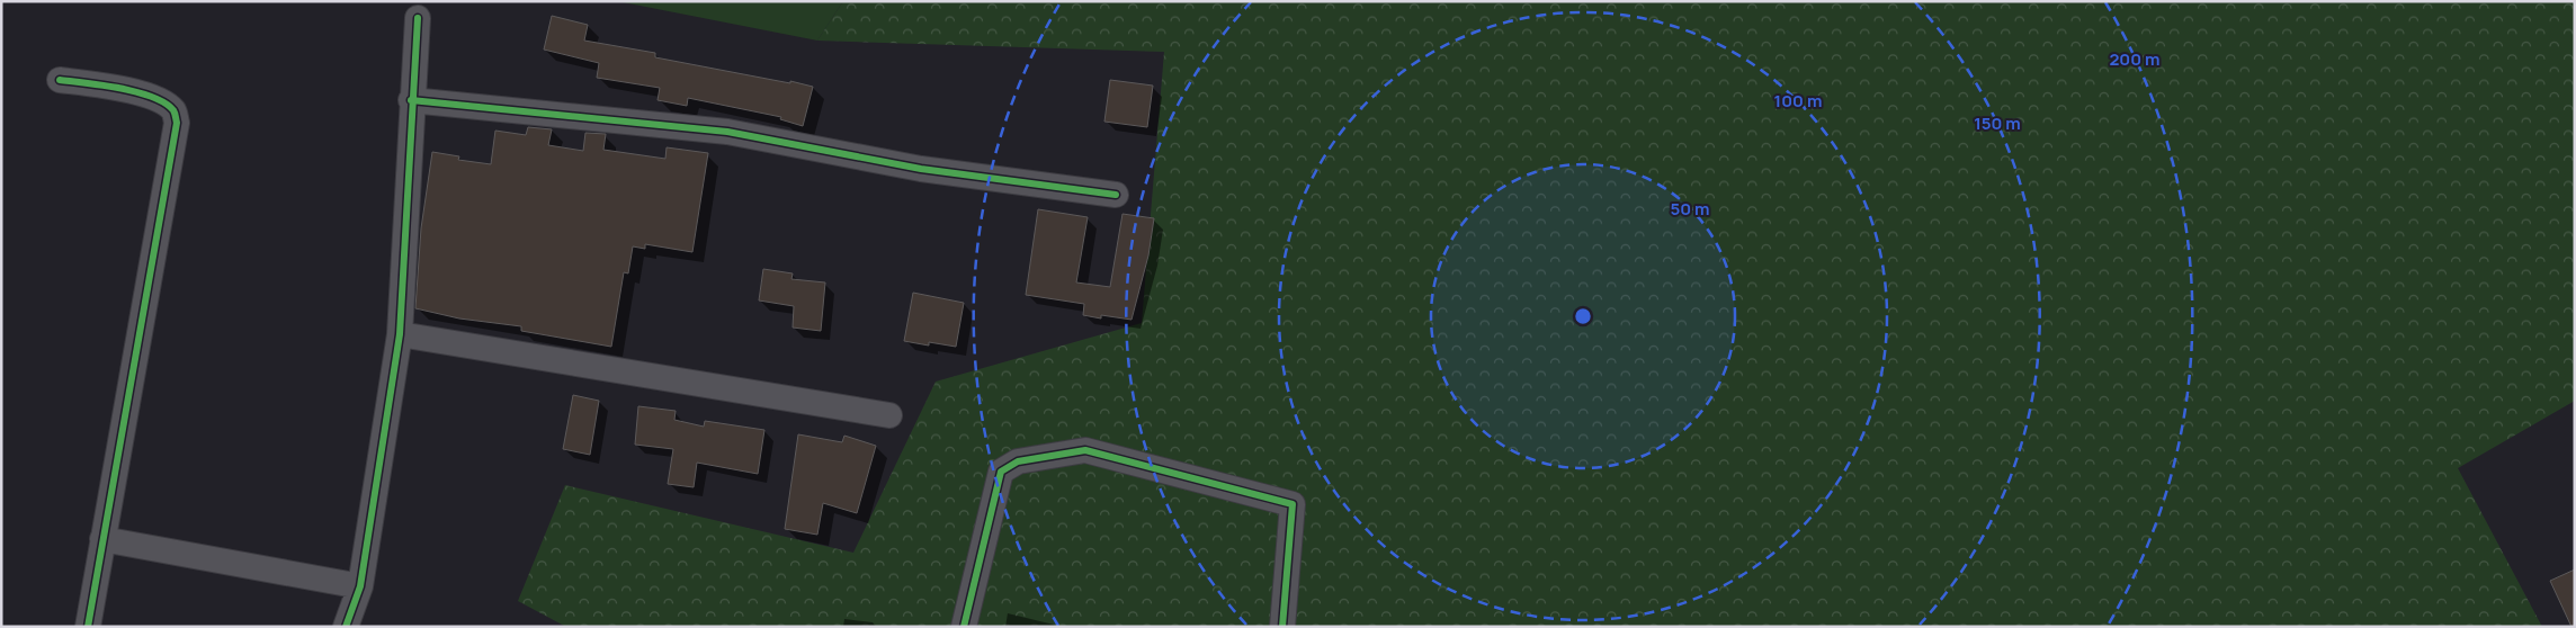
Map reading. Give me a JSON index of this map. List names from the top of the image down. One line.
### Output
{"rings":["200 m","100 m","150 m","50 m"]}
